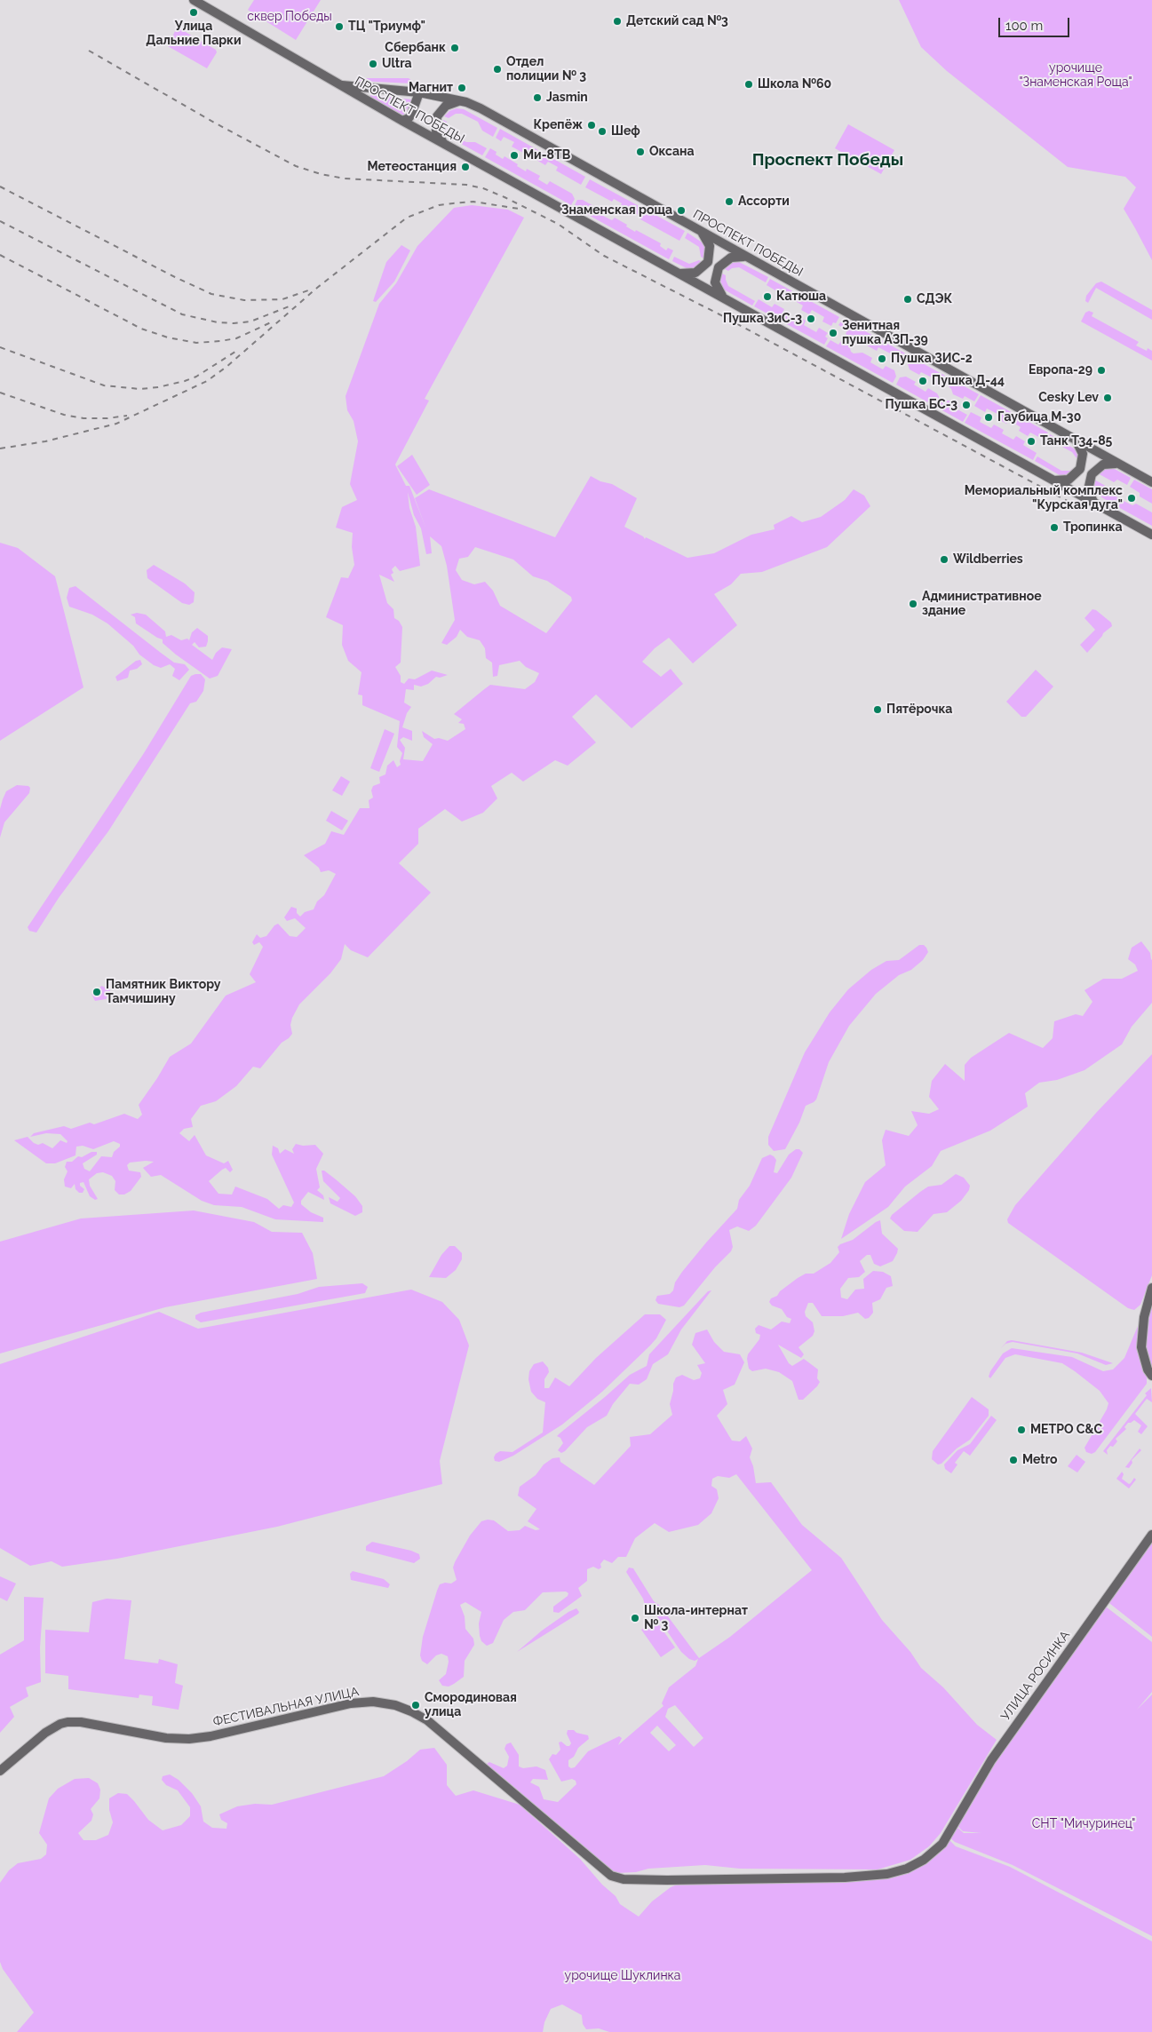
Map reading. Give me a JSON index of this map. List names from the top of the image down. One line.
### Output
{"streets":{"main road":["ПРОСПЕКТ ПОБЕДЫ","УЛИЦА РОСИНКА","ФЕСТИВАЛЬНАЯ УЛИЦА"]},"crossings":[["УЛИЦА РОСИНКА","ФЕСТИВАЛЬНАЯ УЛИЦА"]],"districts":["Проспект Победы"],"parks":["сквер Победы","урочище \"Знаменская Роща\"","СНТ \"Мичуринец\"","урочище Шуклинка"],"places":["Улица Дальние Парки","Детский сад №3","ТЦ \"Триумф\"","Сбербанк","Ultra","Отдел полиции № 3","Школа №60","Магнит","Jasmin","Крепёж","Шеф","Оксана","Ми-8ТВ","Метеостанция","Ассорти","Знаменская роща","Катюша","СДЭК","Пушка ЗиС-3","Зенитная пушка АЗП-39","Пушка ЗИС-2","Европа-29","Пушка Д-44","Cesky Lev","Пушка БС-3","Гаубица М-30","Танк Т34-85","Мемориальный комплекс \"Курская дуга\"","Тропинка","Wildberries","Административное здание","Пятёрочка","Памятник Виктору Тамчишину","МЕТРО С&С","Metro","Школа-интернат № 3","Смородиновая улица"],"scale_bar":"100 m"}
